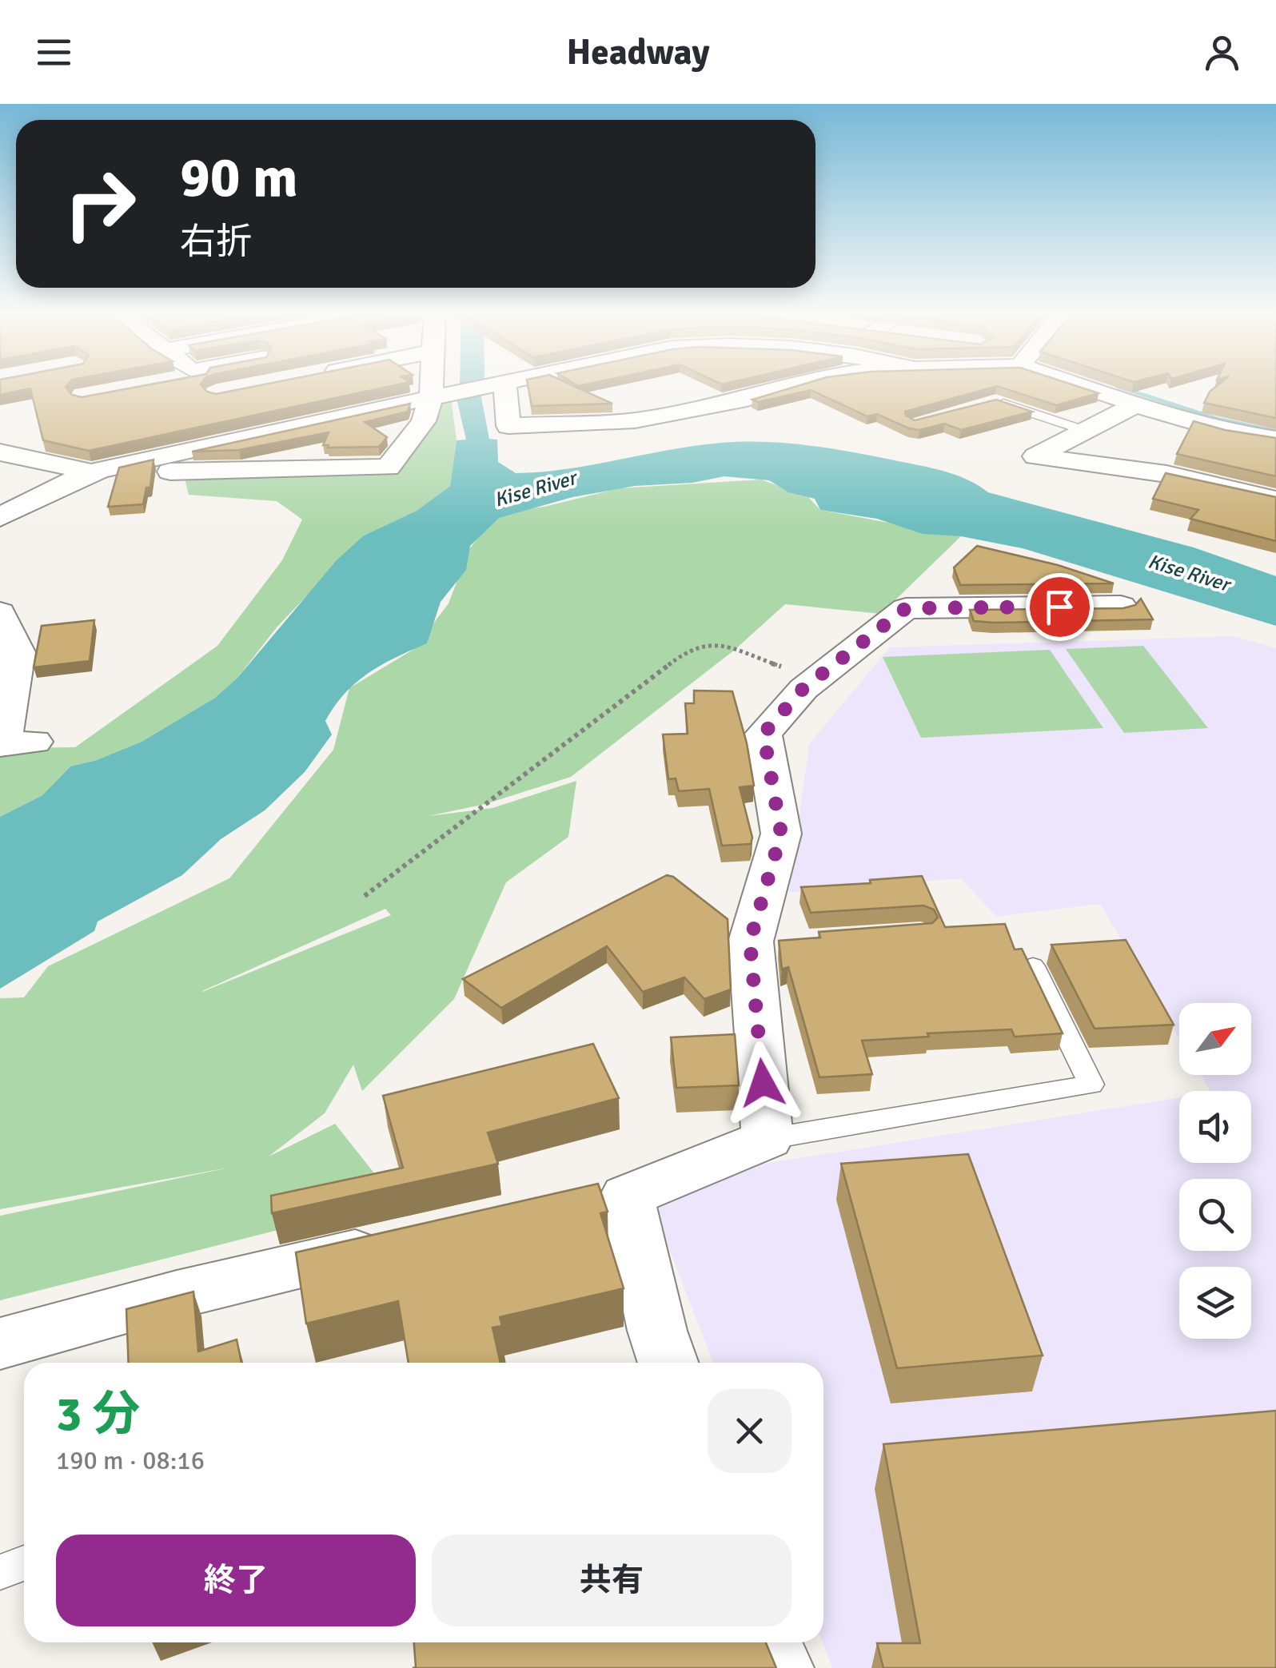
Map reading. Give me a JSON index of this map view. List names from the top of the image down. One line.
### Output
{"water":["Kise River"],"north":"top right","page":{"header":"Headway","turn":["90 m","右折"],"heading":["3 分","190 m · 08:16"],"buttons":["終了","共有"]}}
